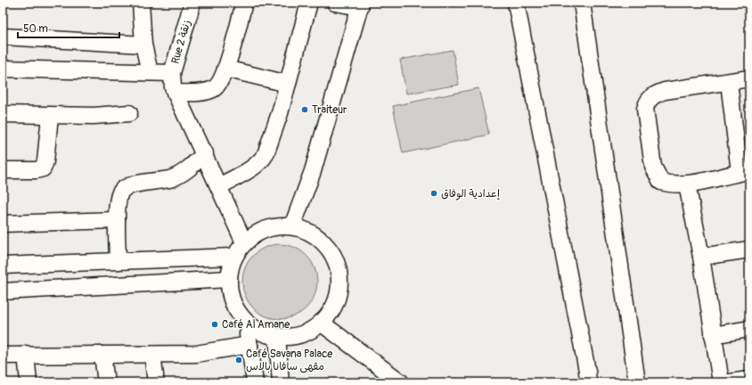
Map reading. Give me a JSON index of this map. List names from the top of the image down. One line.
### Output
{"streets":{"street":["Rue 2 زنقة"]},"places":["Traiteur","إعدادية الوفاق","Café Al Amane","Café Savana Palace مقهى سافانا بالاس"],"scale_bar":"50 m"}
